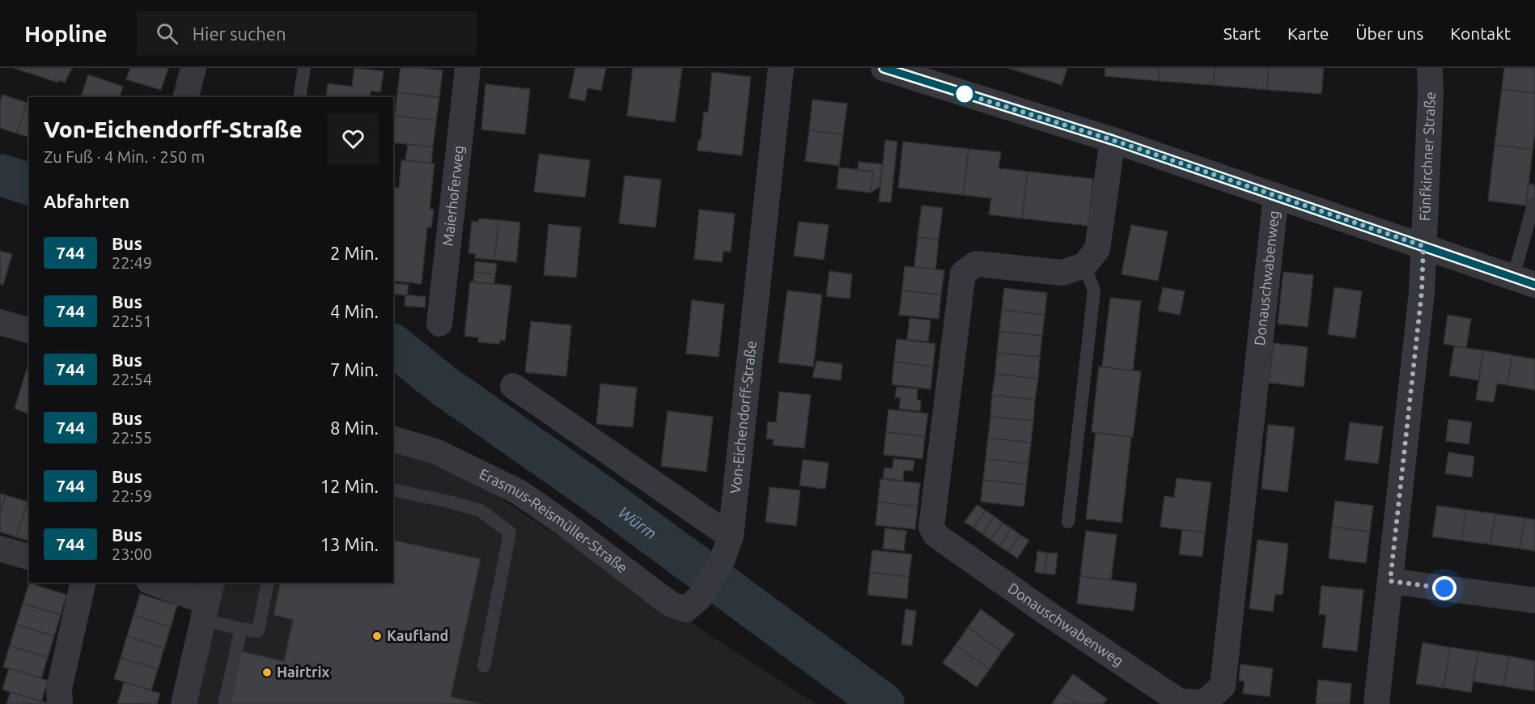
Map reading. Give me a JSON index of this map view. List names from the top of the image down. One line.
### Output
{"streets":{"street":["Fünfkirchner Straße","Maierhoferweg","Donauschwabenweg","Von-Eichendorff-Straße","Erasmus-Reismüller-Straße"]},"crossings":[["Von-Eichendorff-Straße","Erasmus-Reismüller-Straße"]],"water":["Würm"],"places":["Kaufland","Hairtrix"],"lines":["bus line 744"],"page":{"header":"Hopline","search":"Hier suchen","nav":["Start","Karte","Über uns","Kontakt"],"heading":[["Von-Eichendorff-Straße","Zu Fuß · 4 Min. · 250 m"],"Abfahrten"],"list":[{"mark":"744","name":"Bus","note":"22:49","value":"2 Min."},{"mark":"744","name":"Bus","note":"22:51","value":"4 Min."},{"mark":"744","name":"Bus","note":"22:54","value":"7 Min."},{"mark":"744","name":"Bus","note":"22:55","value":"8 Min."},{"mark":"744","name":"Bus","note":"22:59","value":"12 Min."},{"mark":"744","name":"Bus","note":"23:00","value":"13 Min."}]}}
